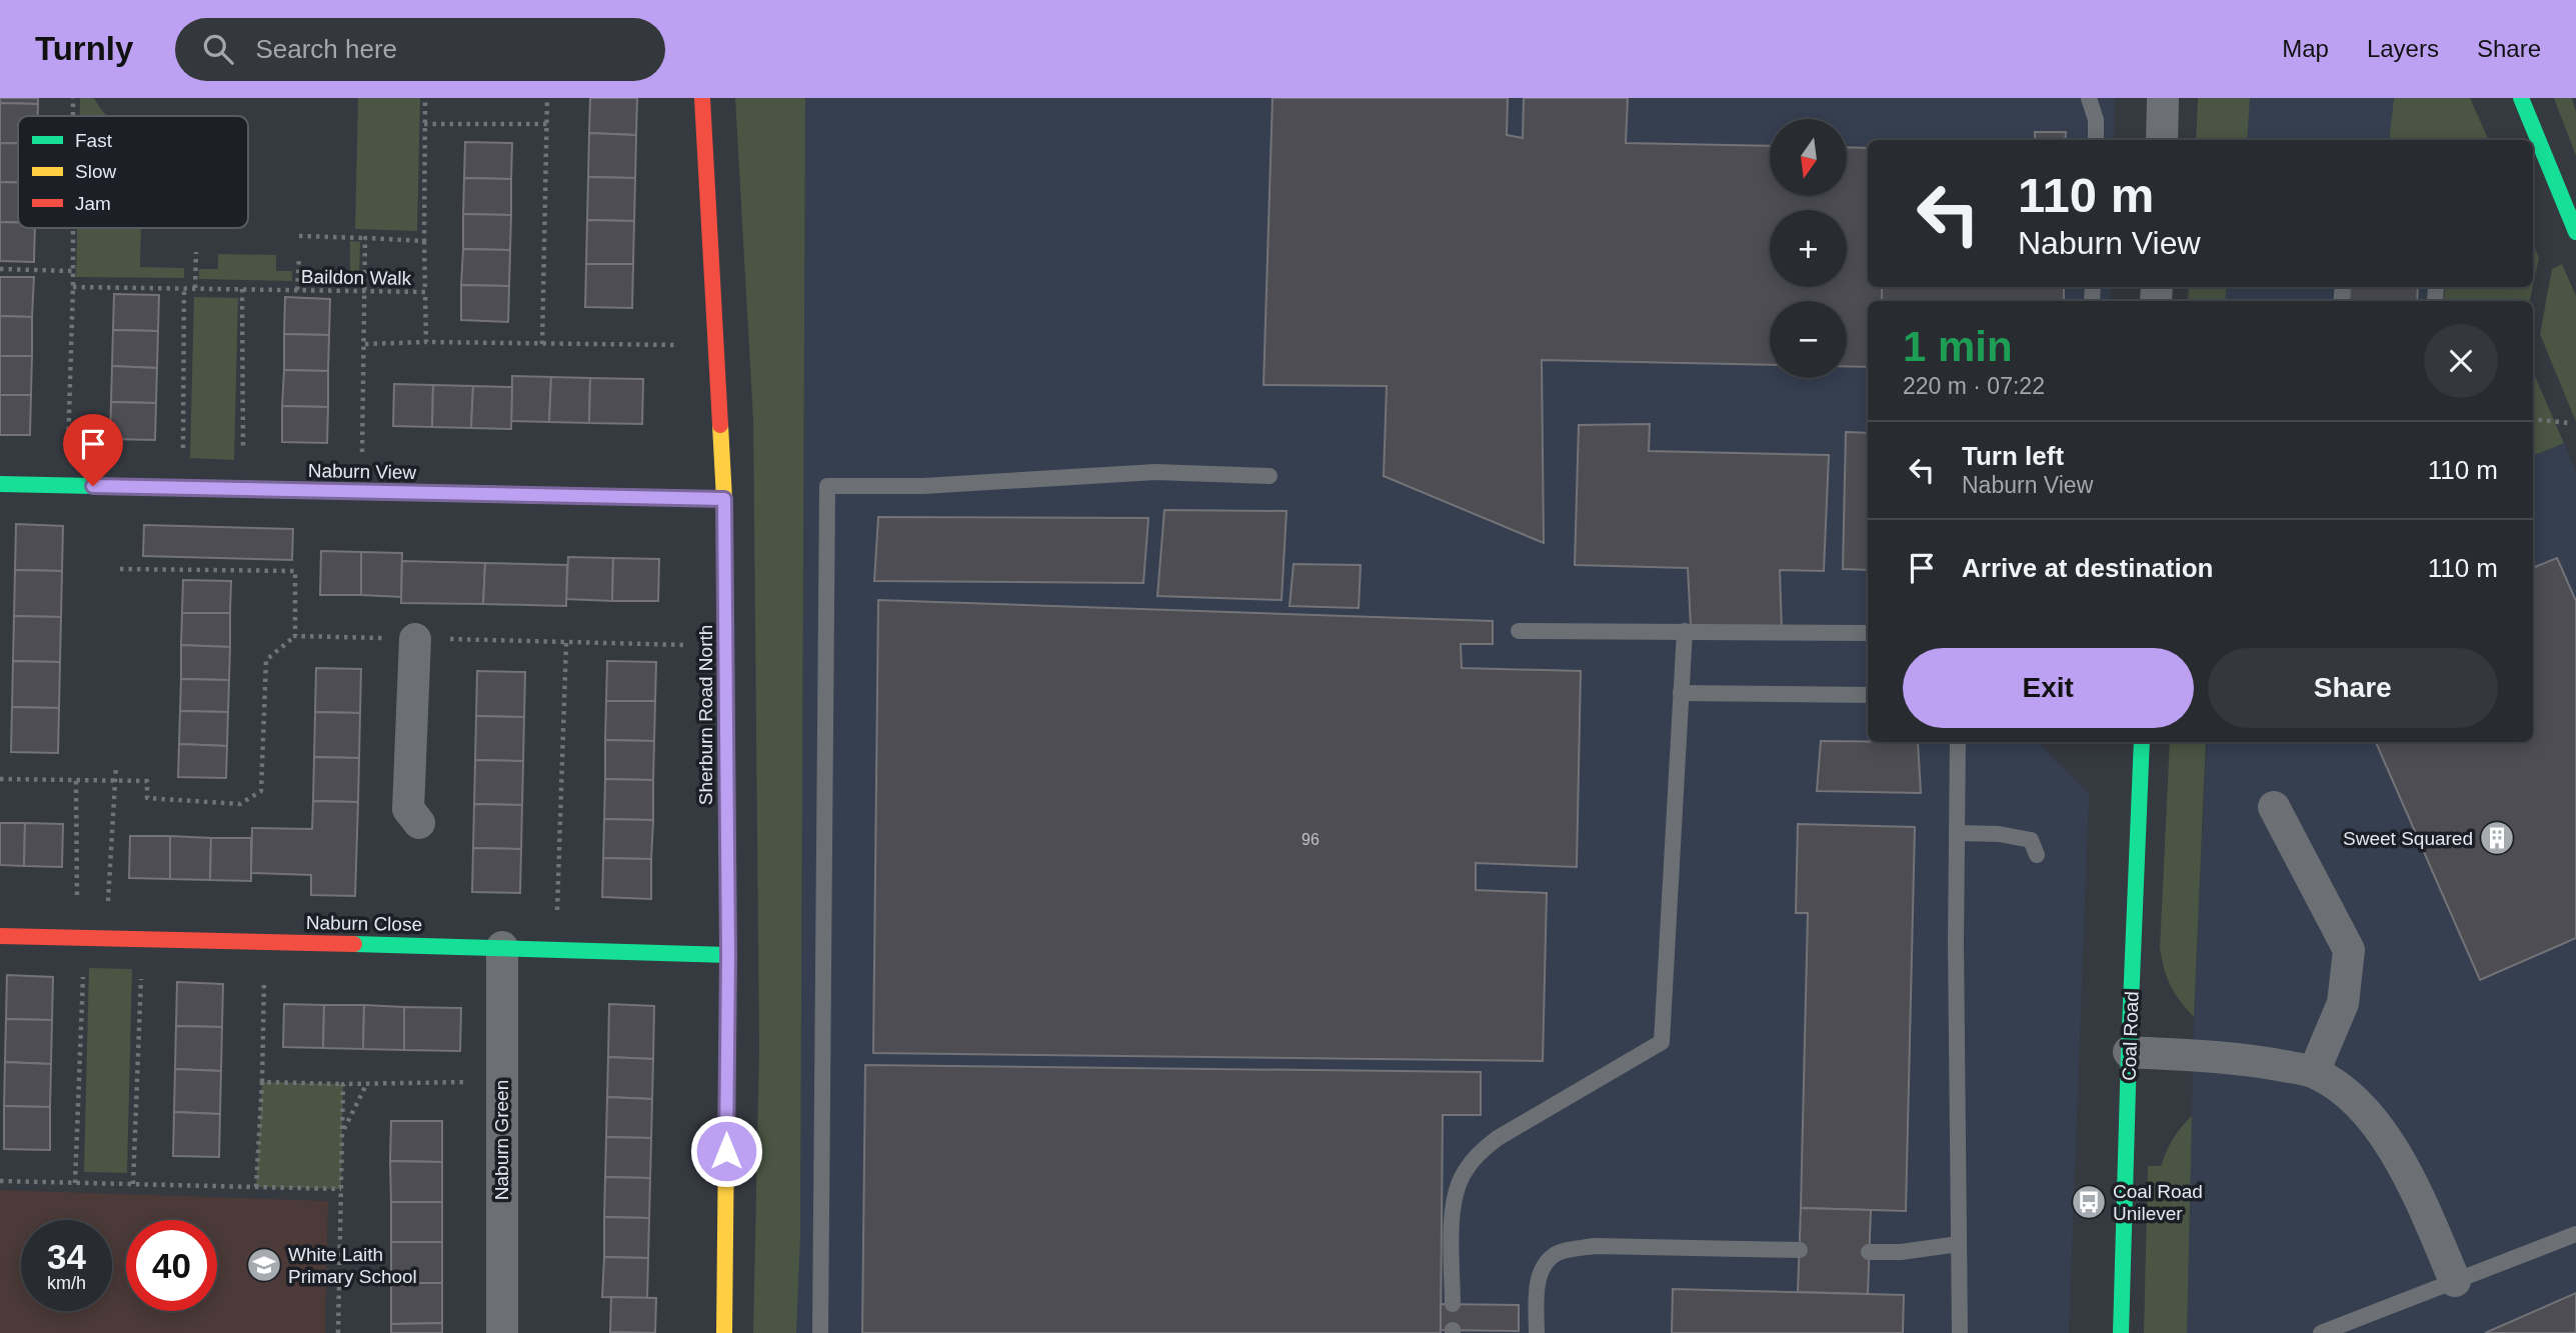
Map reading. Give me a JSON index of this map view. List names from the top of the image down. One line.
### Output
{"streets":{"street":["Naburn View","Sherburn Road North","Naburn Close","Coal Road","Naburn Green"],"path":["Baildon Walk"]},"crossings":[["Naburn View","Sherburn Road North"],["Sherburn Road North","Naburn Close"],["Naburn Close","Naburn Green"]],"places":{"building":["Sweet Squared"],"bus stop":["Coal Road Unilever"],"school or university":["White Laith Primary School"]},"house_numbers":["96"],"legend":["Fast","Slow","Jam"],"north":"bottom","page":{"header":"Turnly","search":"Search here","nav":["Map","Layers","Share"],"map_buttons":["+","−"],"turn":["110 m","Naburn View"],"heading":["1 min","220 m · 07:22"],"list":[{"name":"Turn left","note":"Naburn View","value":"110 m"},{"name":"Arrive at destination","value":"110 m"}],"buttons":["Exit","Share"],"speed":"34 km/h","limit":"40"}}
